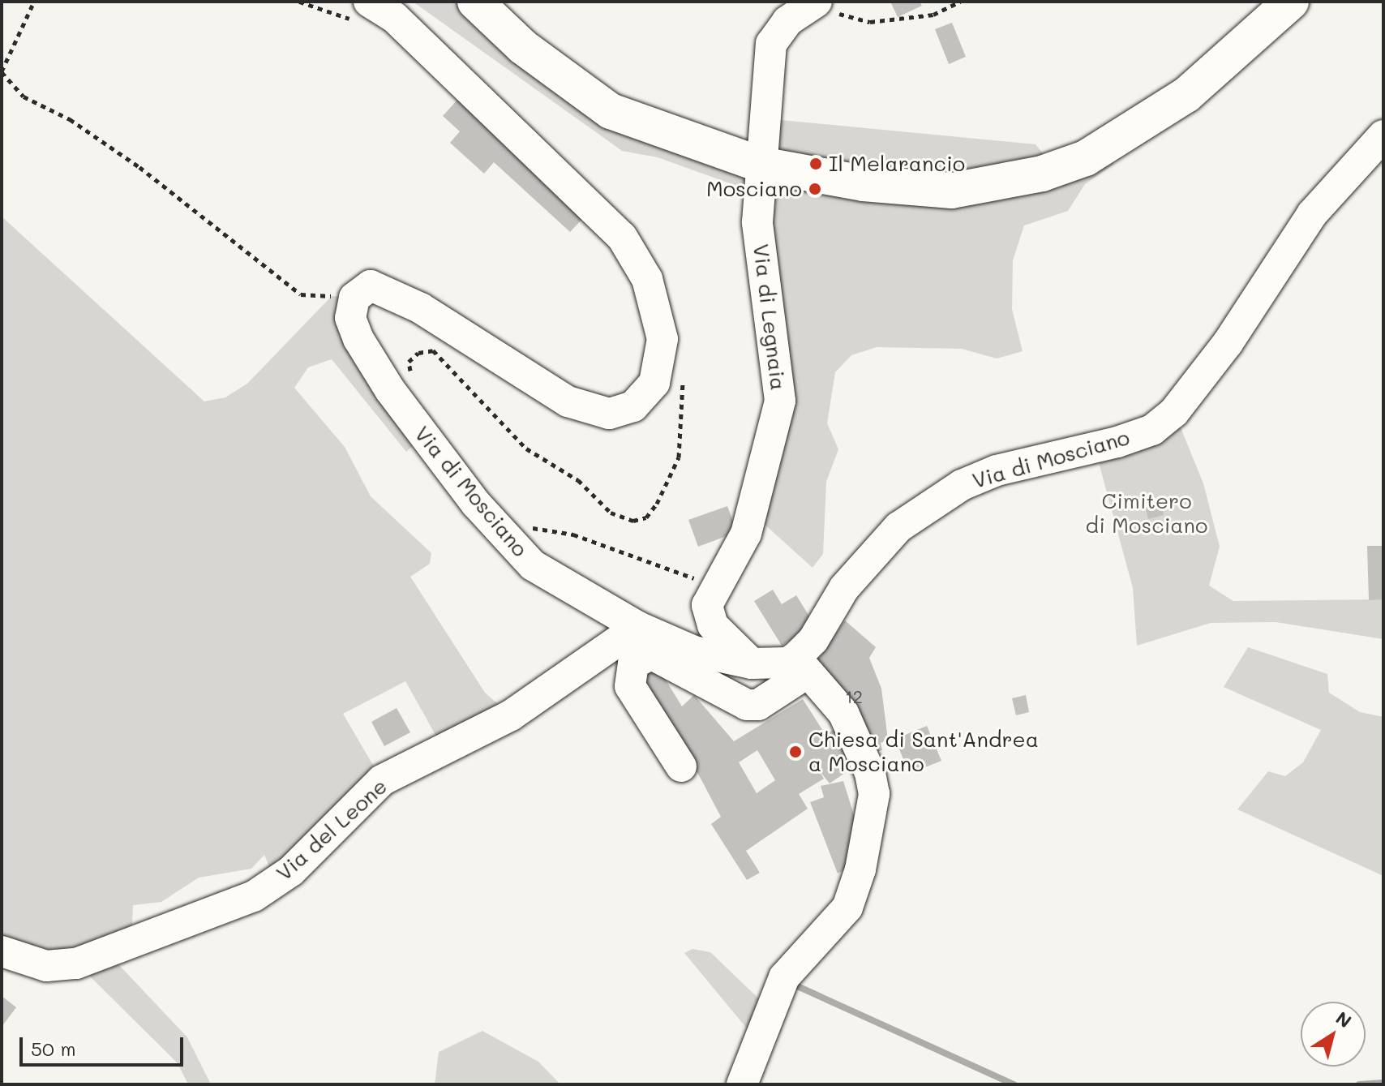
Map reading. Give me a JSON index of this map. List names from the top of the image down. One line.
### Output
{"streets":{"street":["Via di Legnaia","Via di Mosciano","Via del Leone"]},"crossings":[["Via di Legnaia","Via di Mosciano"],["Via di Mosciano","Via del Leone"]],"parks":["Cimitero di Mosciano"],"places":["Il Melarancio","Mosciano","Chiesa di Sant'Andrea a Mosciano"],"house_numbers":["12"],"scale_bar":"50 m","north":"top right"}
